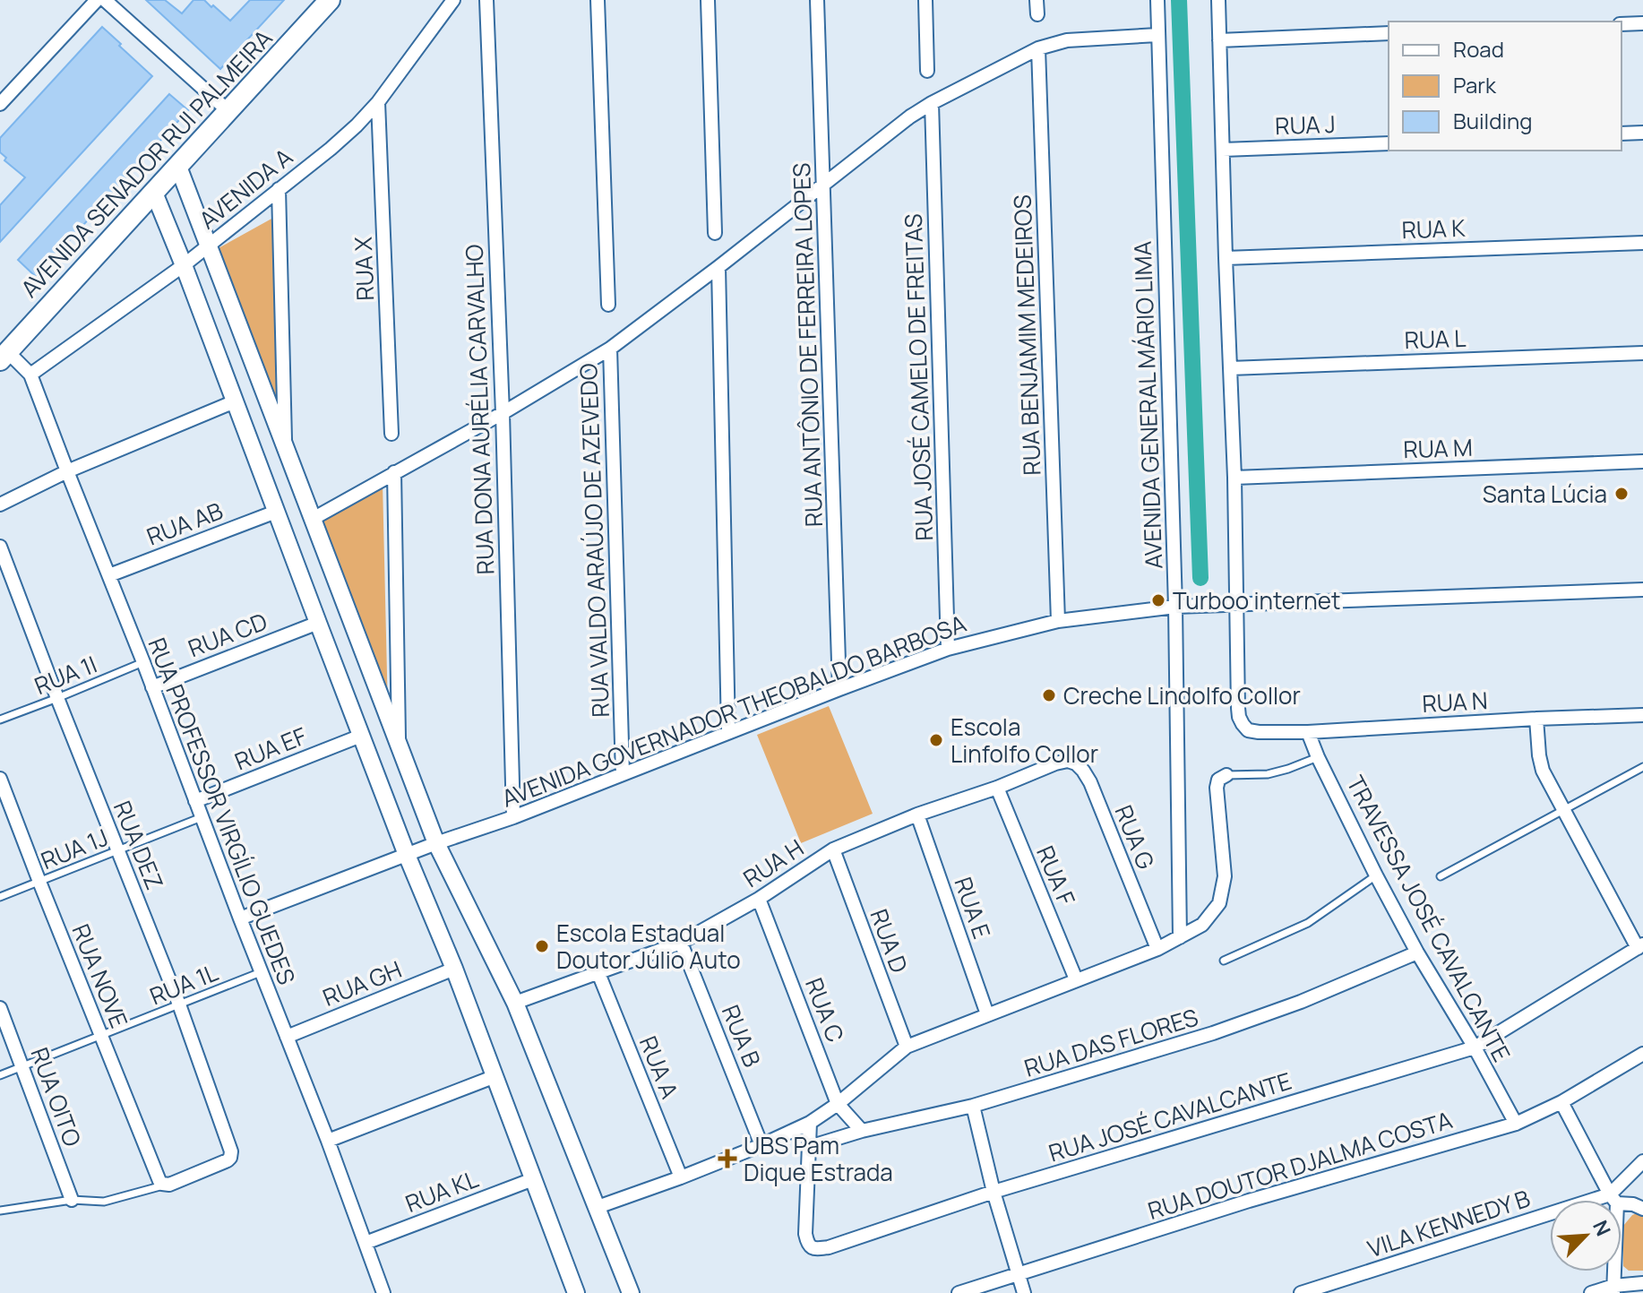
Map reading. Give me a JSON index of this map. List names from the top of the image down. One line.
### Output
{"streets":{"main road":["AVENIDA SENADOR RUI PALMEIRA"],"street":["RUA J","AVENIDA A","RUA K","RUA X","RUA BENJAMIM MEDEIROS","RUA L","RUA ANTÔNIO DE FERREIRA LOPES","RUA JOSÉ CAMELO DE FREITAS","AVENIDA GENERAL MÁRIO LIMA","RUA DONA AURÉLIA CARVALHO","RUA M","RUA AB","RUA VALDO ARAÚJO DE AZEVEDO","RUA CD","RUA N","AVENIDA GOVERNADOR THEOBALDO BARBOSA","RUA EF","RUA PROFESSOR VIRGÍLIO GUEDES","RUA G","RUA DEZ","RUA H","RUA F","RUA E","TRAVESSA JOSÉ CAVALCANTE","RUA D","RUA NOVE","RUA GH","RUA C","RUA B","RUA DAS FLORES","RUA A","RUA OITO","RUA JOSÉ CAVALCANTE","RUA DOUTOR DJALMA COSTA","RUA KL","VILA KENNEDY B"],"lane":["RUA 1I","RUA 1J","RUA 1L"]},"crossings":[["AVENIDA SENADOR RUI PALMEIRA","RUA PROFESSOR VIRGÍLIO GUEDES"],["AVENIDA A","RUA X"],["AVENIDA A","RUA PROFESSOR VIRGÍLIO GUEDES"],["RUA BENJAMIM MEDEIROS","AVENIDA GOVERNADOR THEOBALDO BARBOSA"],["RUA ANTÔNIO DE FERREIRA LOPES","AVENIDA GOVERNADOR THEOBALDO BARBOSA"],["RUA JOSÉ CAMELO DE FREITAS","AVENIDA GOVERNADOR THEOBALDO BARBOSA"],["AVENIDA GENERAL MÁRIO LIMA","AVENIDA GOVERNADOR THEOBALDO BARBOSA"],["RUA DONA AURÉLIA CARVALHO","AVENIDA GOVERNADOR THEOBALDO BARBOSA"],["RUA AB","RUA PROFESSOR VIRGÍLIO GUEDES"],["RUA VALDO ARAÚJO DE AZEVEDO","AVENIDA GOVERNADOR THEOBALDO BARBOSA"],["RUA CD","RUA PROFESSOR VIRGÍLIO GUEDES"],["RUA 1I","RUA PROFESSOR VIRGÍLIO GUEDES"],["RUA 1I","RUA DEZ"],["RUA N","AVENIDA GOVERNADOR THEOBALDO BARBOSA"],["RUA N","TRAVESSA JOSÉ CAVALCANTE"],["AVENIDA GOVERNADOR THEOBALDO BARBOSA","RUA PROFESSOR VIRGÍLIO GUEDES"],["RUA EF","RUA PROFESSOR VIRGÍLIO GUEDES"],["RUA PROFESSOR VIRGÍLIO GUEDES","RUA 1J"],["RUA PROFESSOR VIRGÍLIO GUEDES","RUA GH"],["RUA PROFESSOR VIRGÍLIO GUEDES","RUA 1L"],["RUA PROFESSOR VIRGÍLIO GUEDES","RUA KL"],["RUA G","RUA H"],["RUA DEZ","RUA 1J"],["RUA DEZ","RUA NOVE"],["RUA DEZ","RUA 1L"],["RUA 1J","RUA NOVE"],["RUA H","RUA F"],["RUA H","RUA E"],["RUA H","RUA D"],["RUA H","RUA C"],["RUA H","RUA B"],["RUA H","RUA A"],["TRAVESSA JOSÉ CAVALCANTE","RUA DAS FLORES"],["TRAVESSA JOSÉ CAVALCANTE","RUA JOSÉ CAVALCANTE"],["TRAVESSA JOSÉ CAVALCANTE","RUA DOUTOR DJALMA COSTA"],["RUA NOVE","RUA 1L"],["RUA 1L","RUA OITO"],["RUA C","RUA DAS FLORES"],["RUA DAS FLORES","RUA JOSÉ CAVALCANTE"]],"places":{"other":["Santa Lúcia","Turboo internet","Creche Lindolfo Collor","Escola Linfolfo Collor","Escola Estadual Doutor Júlio Auto"],"health":["UBS Pam Dique Estrada"]},"legend":["Road","Park","Building"],"north":"top right"}
